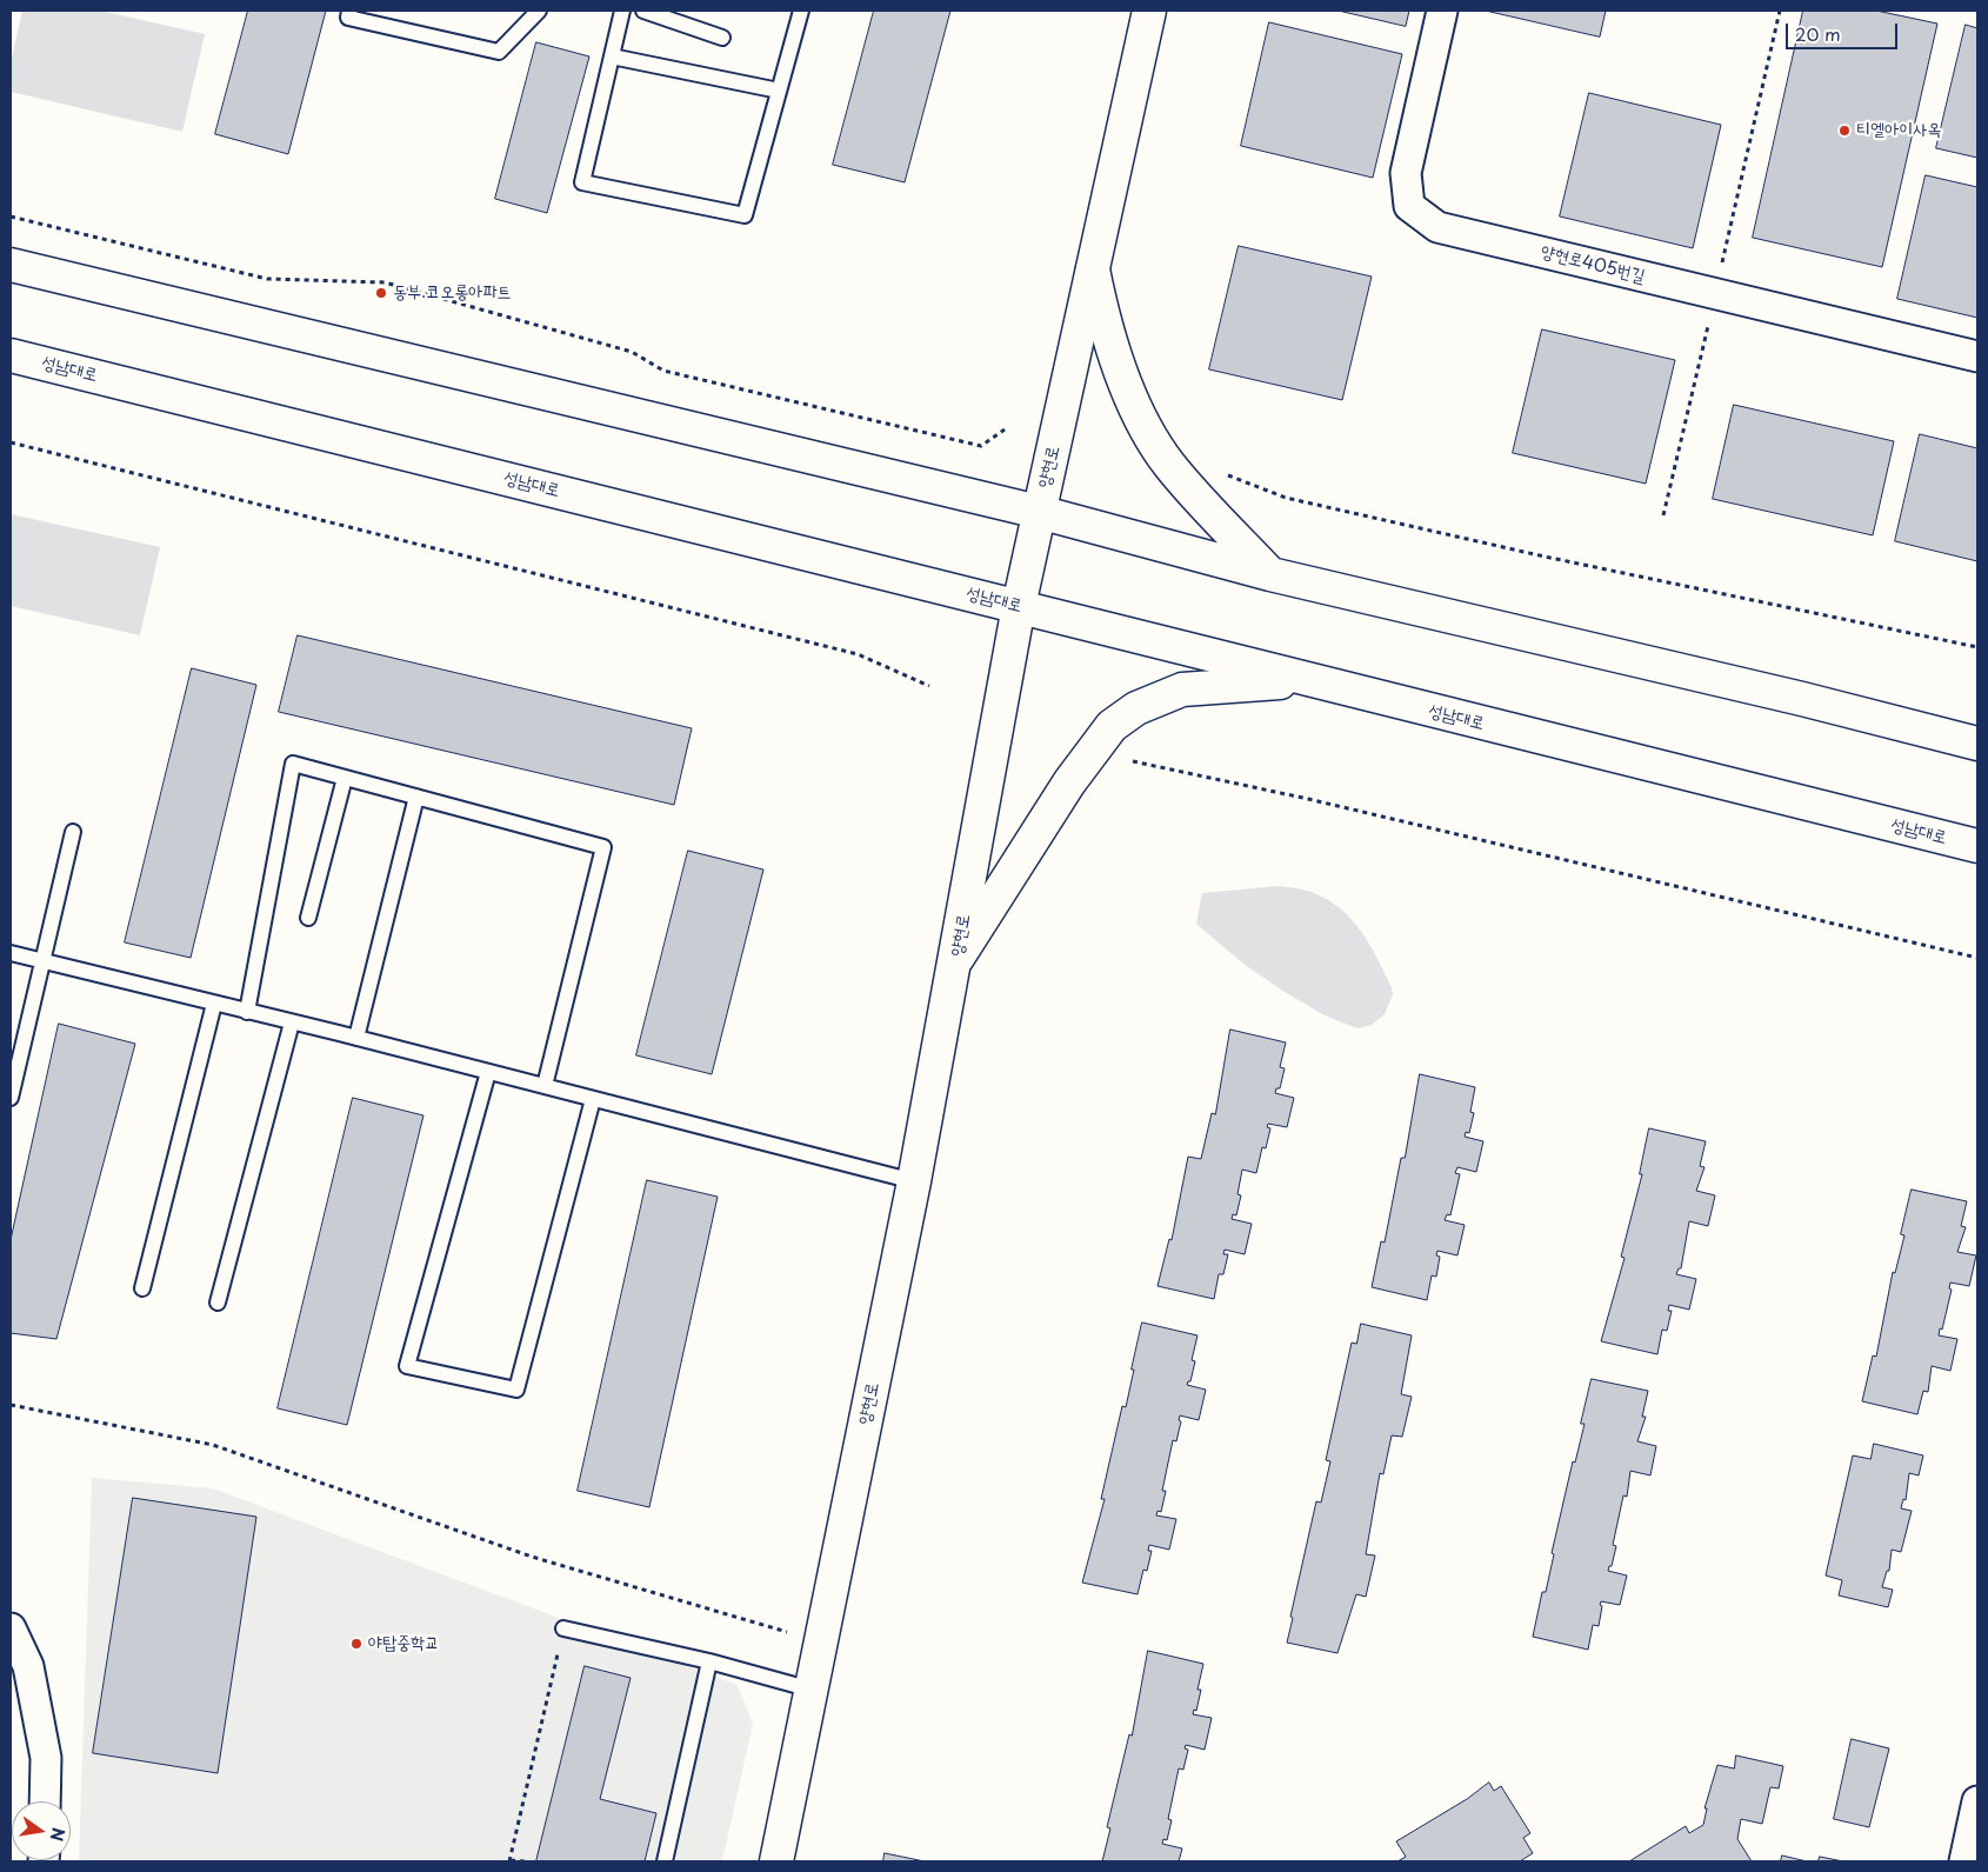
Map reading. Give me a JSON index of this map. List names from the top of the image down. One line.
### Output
{"streets":{"main road":["성남대로","양현로"],"street":["양현로405번길"]},"crossings":[["성남대로","양현로"]],"places":["티엘아이사옥","동부.코오롱아파트","야탑중학교"],"scale_bar":"20 m","north":"right"}
